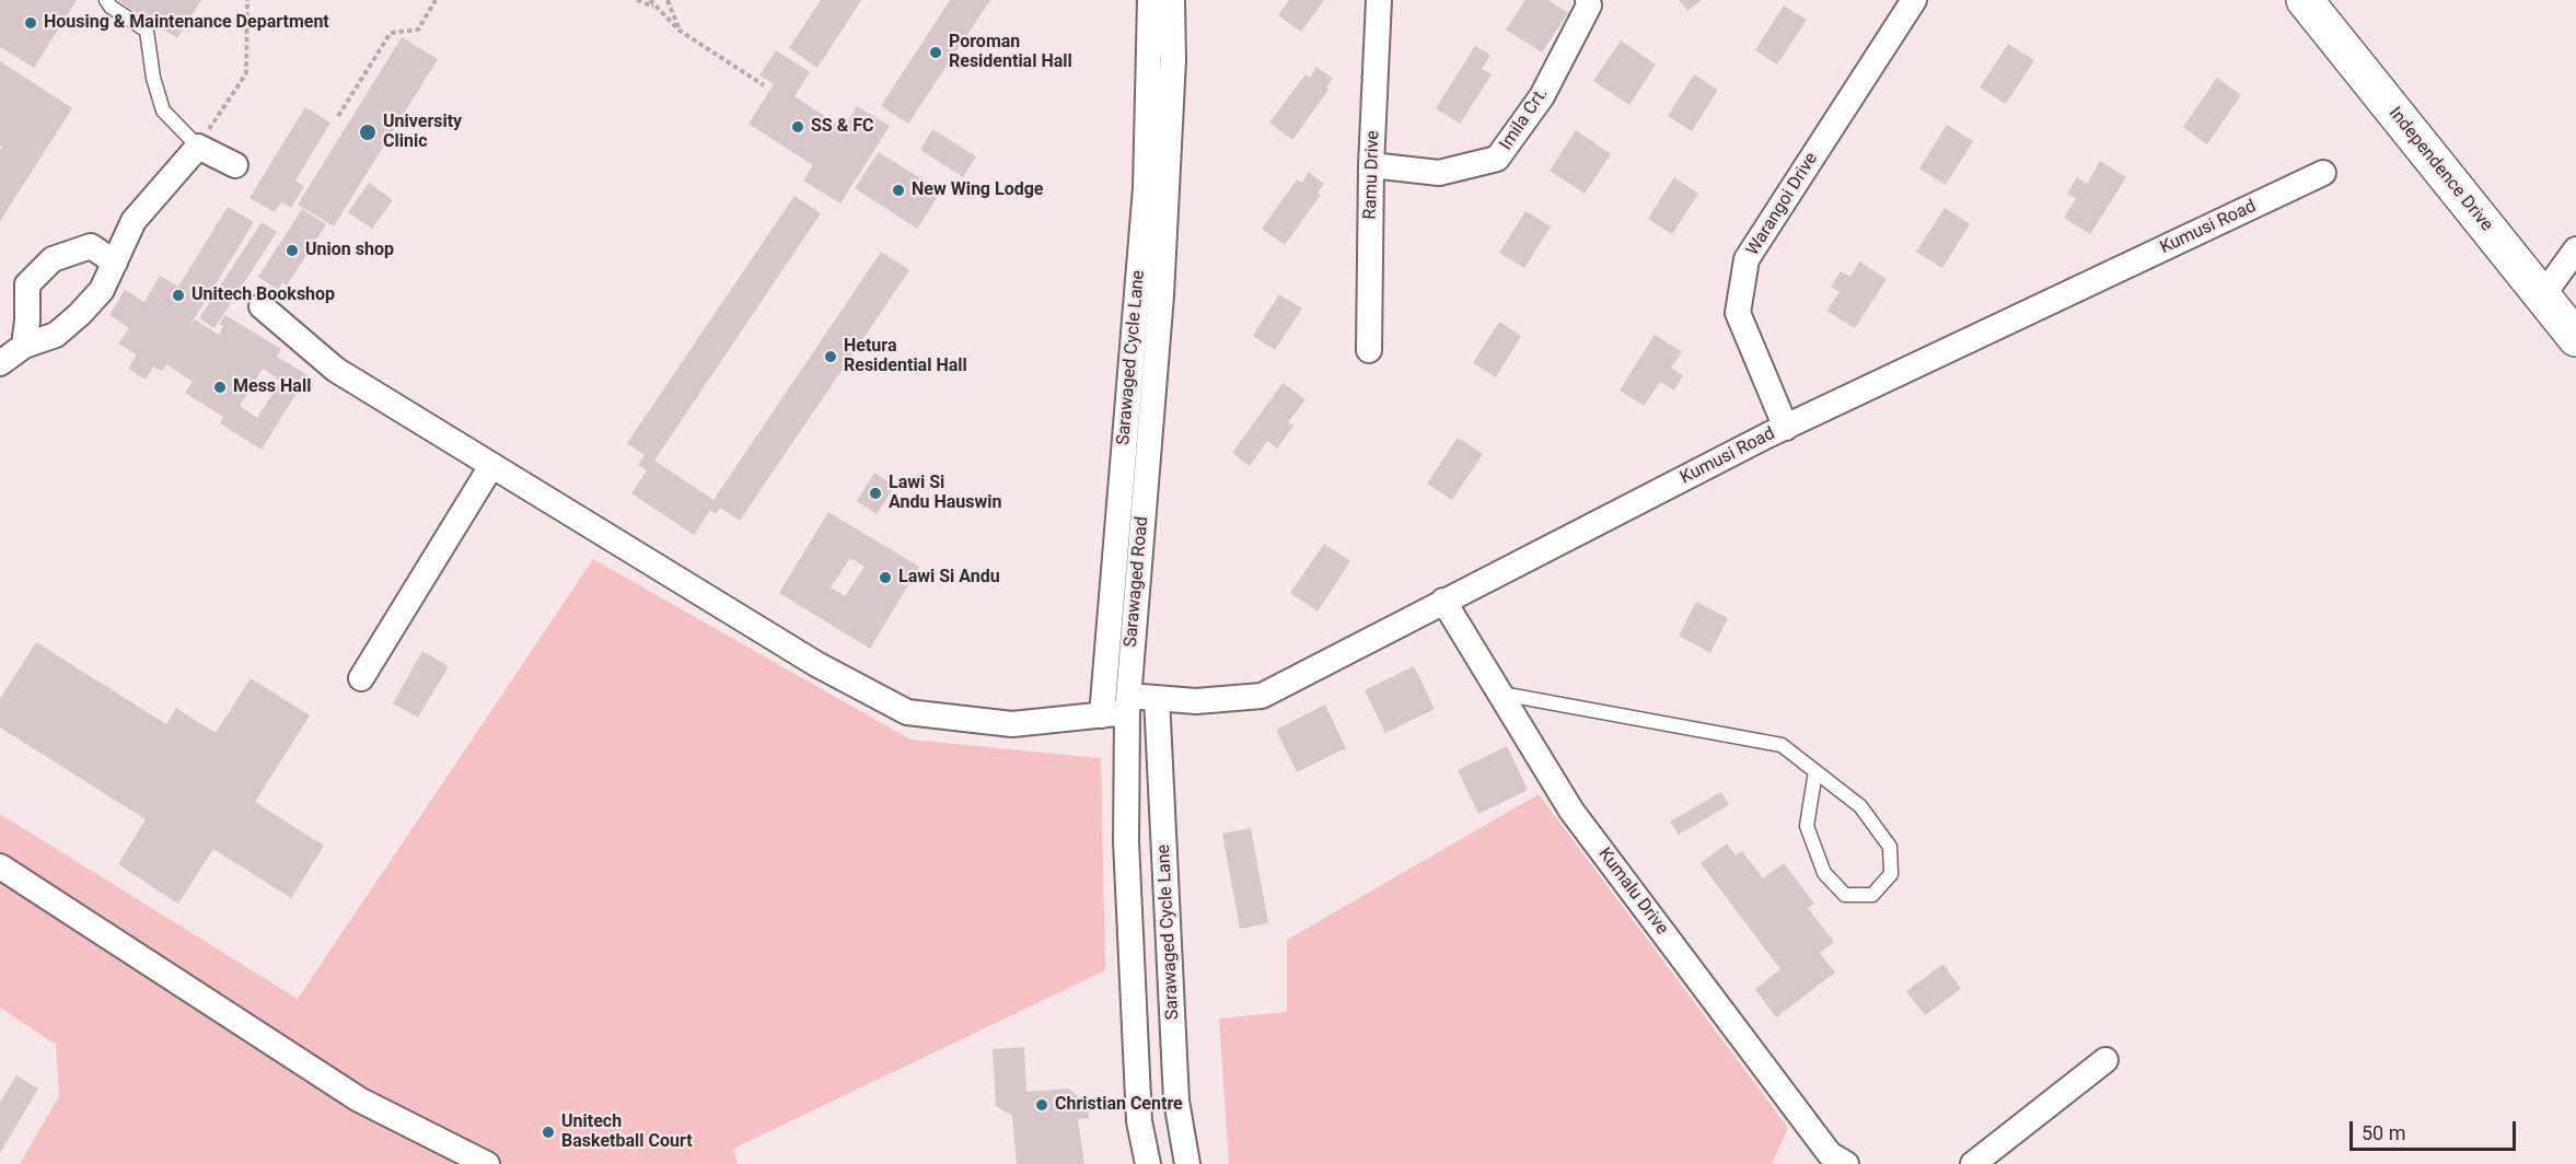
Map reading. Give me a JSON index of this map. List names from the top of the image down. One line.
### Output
{"streets":{"main road":["Independence Drive"],"street":["Imila Crt.","Ramu Drive","Warangoi Drive","Kumusi Road","Sarawaged Cycle Lane","Sarawaged Road","Kumalu Drive"]},"crossings":[["Imila Crt.","Ramu Drive"],["Warangoi Drive","Kumusi Road"],["Kumusi Road","Sarawaged Cycle Lane"],["Kumusi Road","Sarawaged Road"],["Kumusi Road","Kumalu Drive"]],"places":["Housing & Maintenance Department","Poroman Residential Hall","SS & FC","University Clinic","New Wing Lodge","Union shop","Unitech Bookshop","Hetura Residential Hall","Mess Hall","Lawi Si Andu Hauswin","Lawi Si Andu","Christian Centre","Unitech Basketball Court"],"scale_bar":"50 m"}
